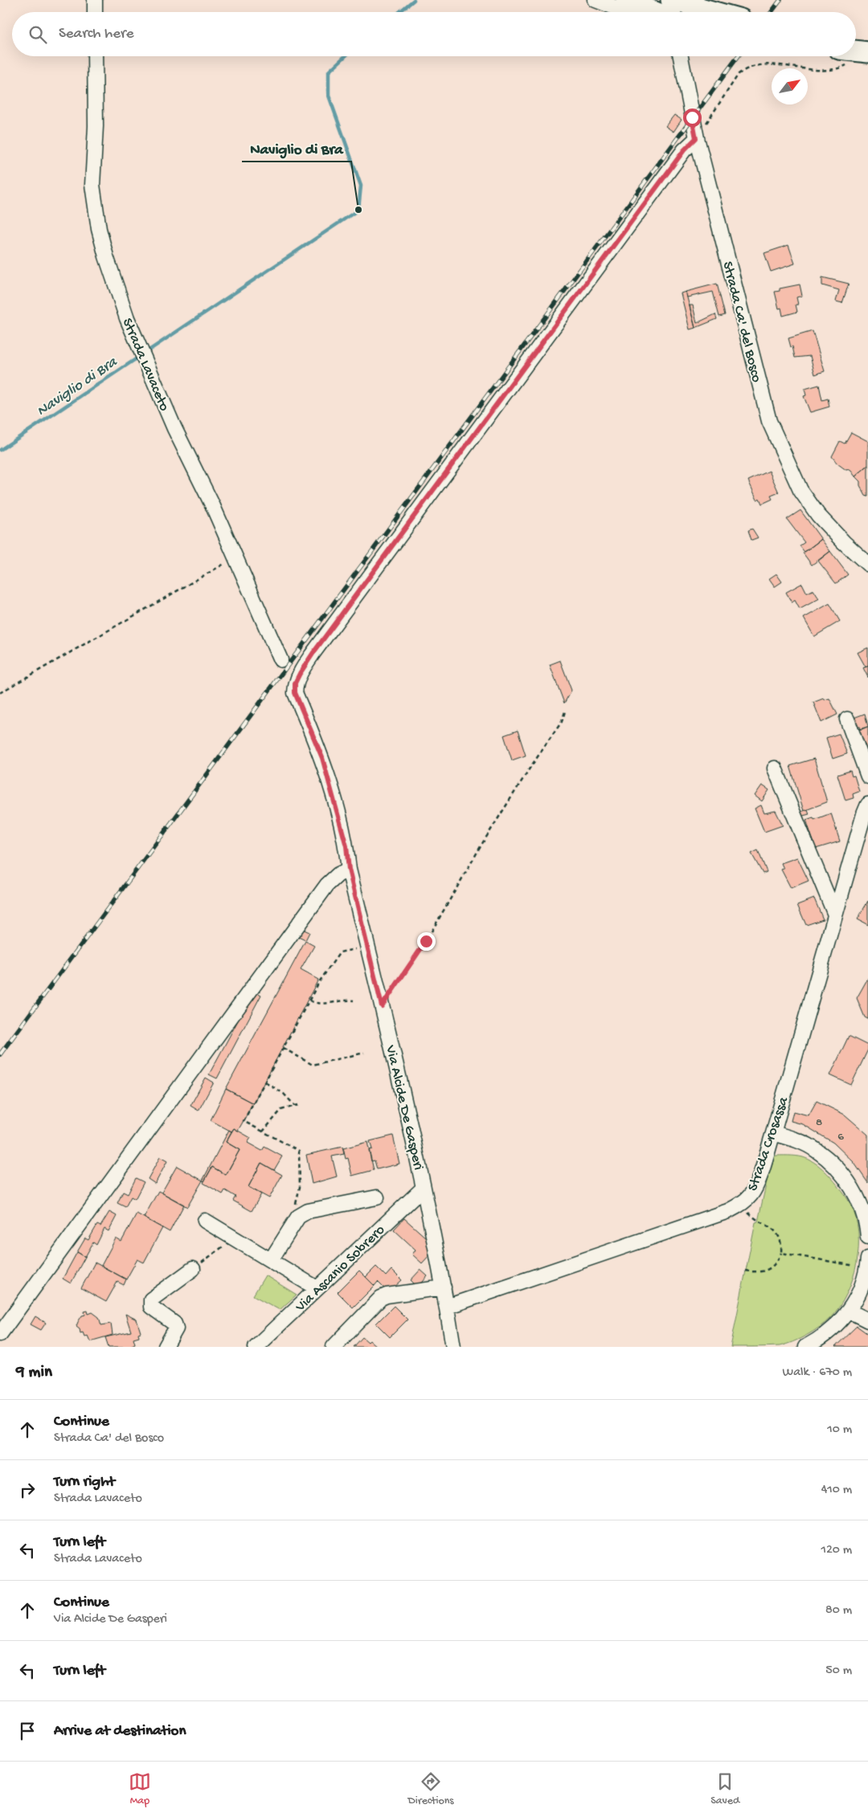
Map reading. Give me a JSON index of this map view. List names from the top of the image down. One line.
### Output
{"streets":{"street":["Strada Ca' del Bosco","Strada Lavaceto","Via Alcide De Gasperi","Strada Crosassa","Via Ascanio Sobrero"]},"crossings":[["Via Alcide De Gasperi","Strada Crosassa"],["Via Alcide De Gasperi","Via Ascanio Sobrero"]],"water":["Naviglio di Bra"],"places":["Naviglio di Bra"],"house_numbers":["8","6"],"north":"top right","page":{"search":"Search here","heading":["9 min","Walk · 670 m"],"list":[["Continue","Strada Ca' del Bosco","10 m"],["Turn right","Strada Lavaceto","410 m"],["Turn left","Strada Lavaceto","120 m"],["Continue","Via Alcide De Gasperi","80 m"],["Turn left","50 m"],"Arrive at destination"],"nav":["Map","Directions","Saved"]}}
